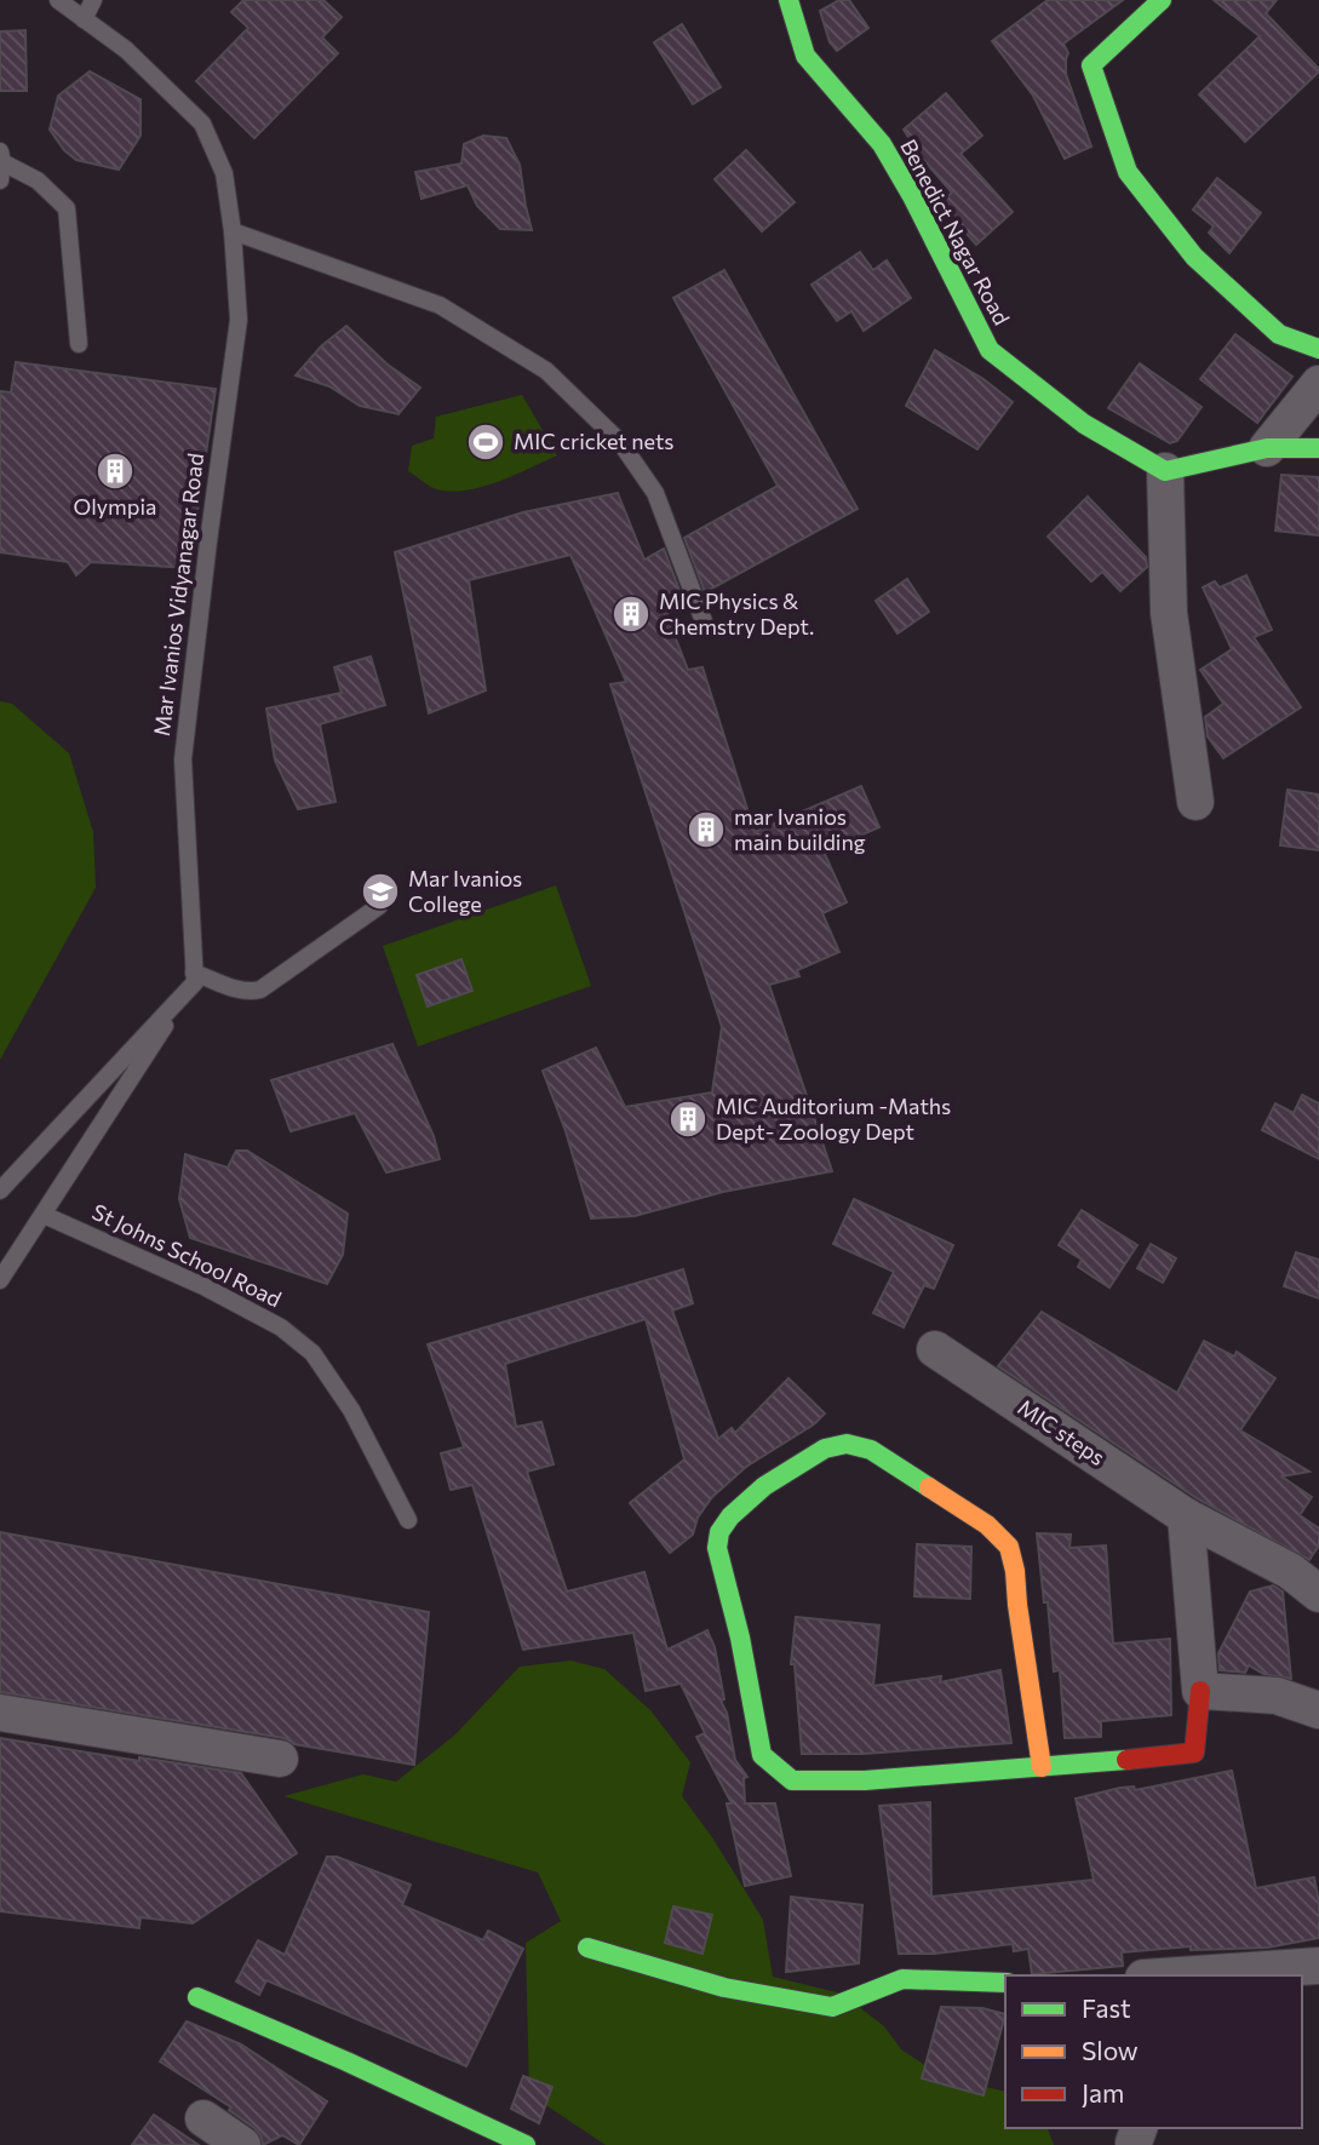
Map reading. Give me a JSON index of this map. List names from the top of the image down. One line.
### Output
{"streets":{"street":["Benedict Nagar Road","MIC steps"],"lane":["Mar Ivanios Vidyanagar Road","St Johns School Road"]},"places":{"sports":["MIC cricket nets"],"building":["Olympia","MIC Physics & Chemstry Dept.","mar Ivanios main building","MIC Auditorium -Maths Dept- Zoology Dept"],"school or university":["Mar Ivanios College"]},"legend":["Fast","Slow","Jam"]}
